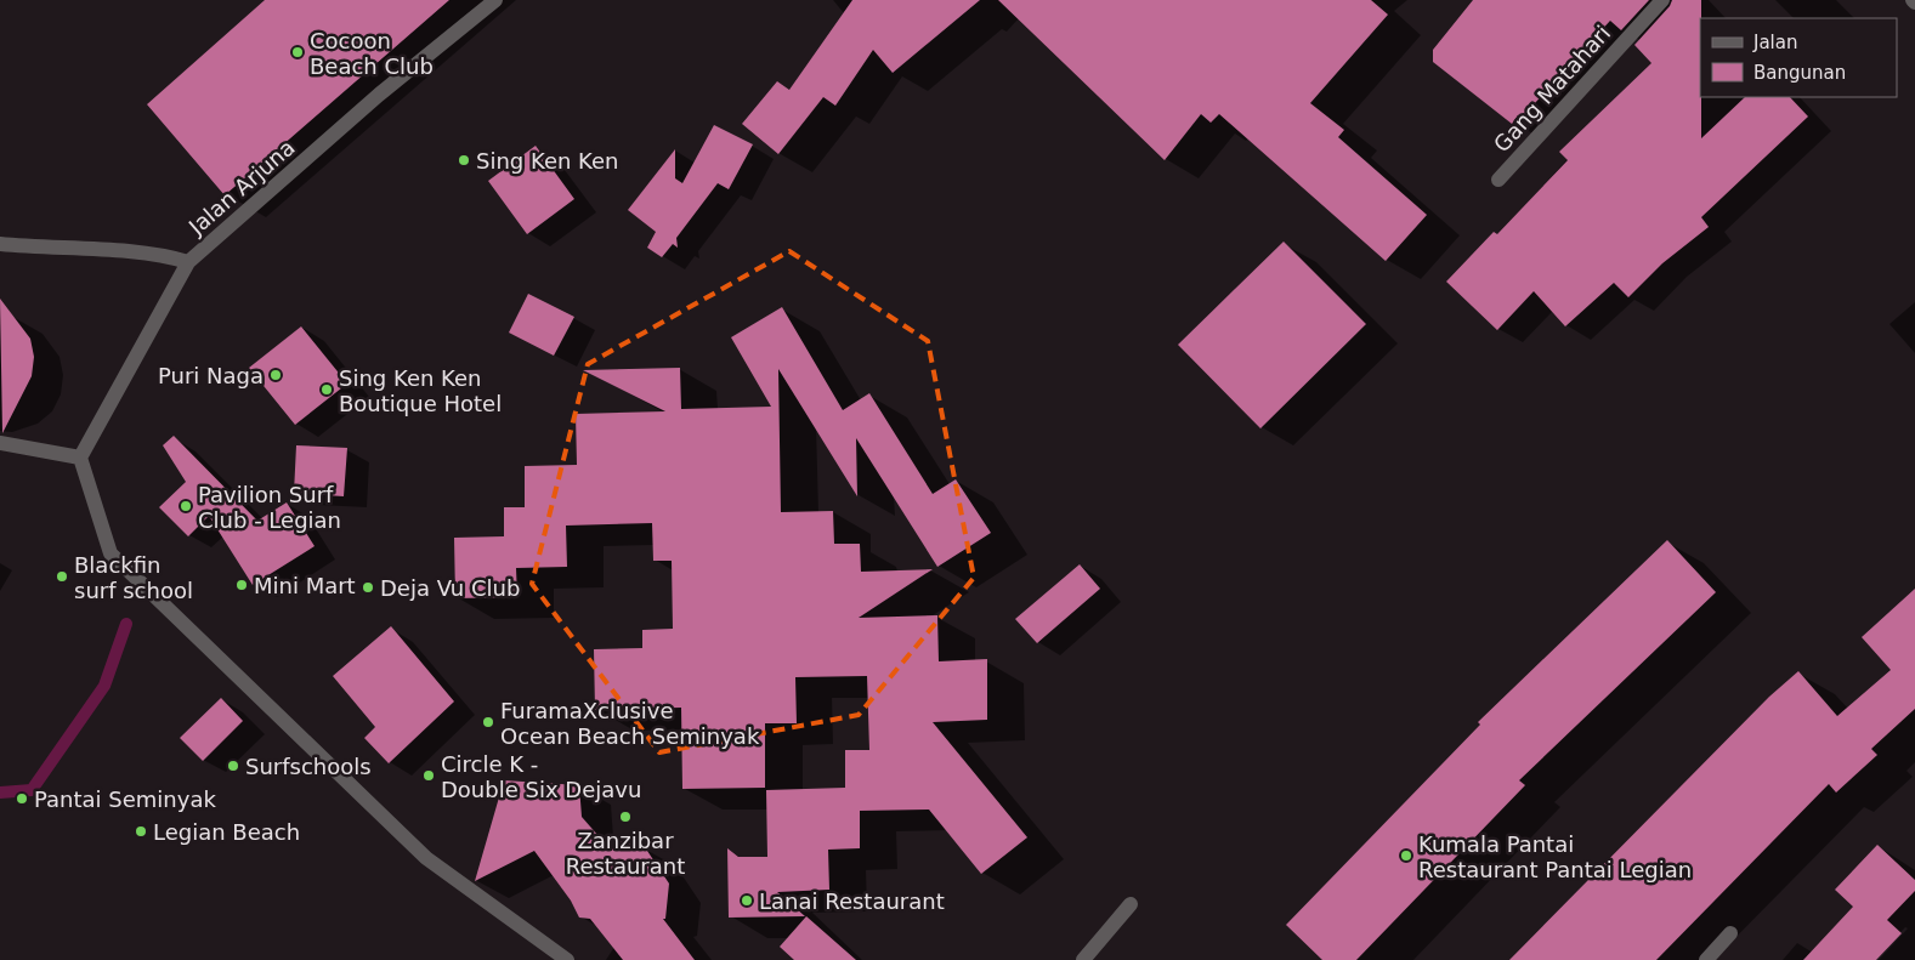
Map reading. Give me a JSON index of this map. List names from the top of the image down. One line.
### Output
{"streets":{"street":["Gang Matahari","Jalan Arjuna"]},"places":["Cocoon Beach Club","Sing Ken Ken","Puri Naga","Sing Ken Ken Boutique Hotel","Pavilion Surf Club - Legian","Blackfin surf school","Mini Mart","Deja Vu Club","FuramaXclusive Ocean Beach Seminyak","Surfschools","Circle K - Double Six Dejavu","Pantai Seminyak","Zanzibar Restaurant","Legian Beach","Kumala Pantai Restaurant Pantai Legian","Lanai Restaurant"],"legend":["Jalan","Bangunan"]}
